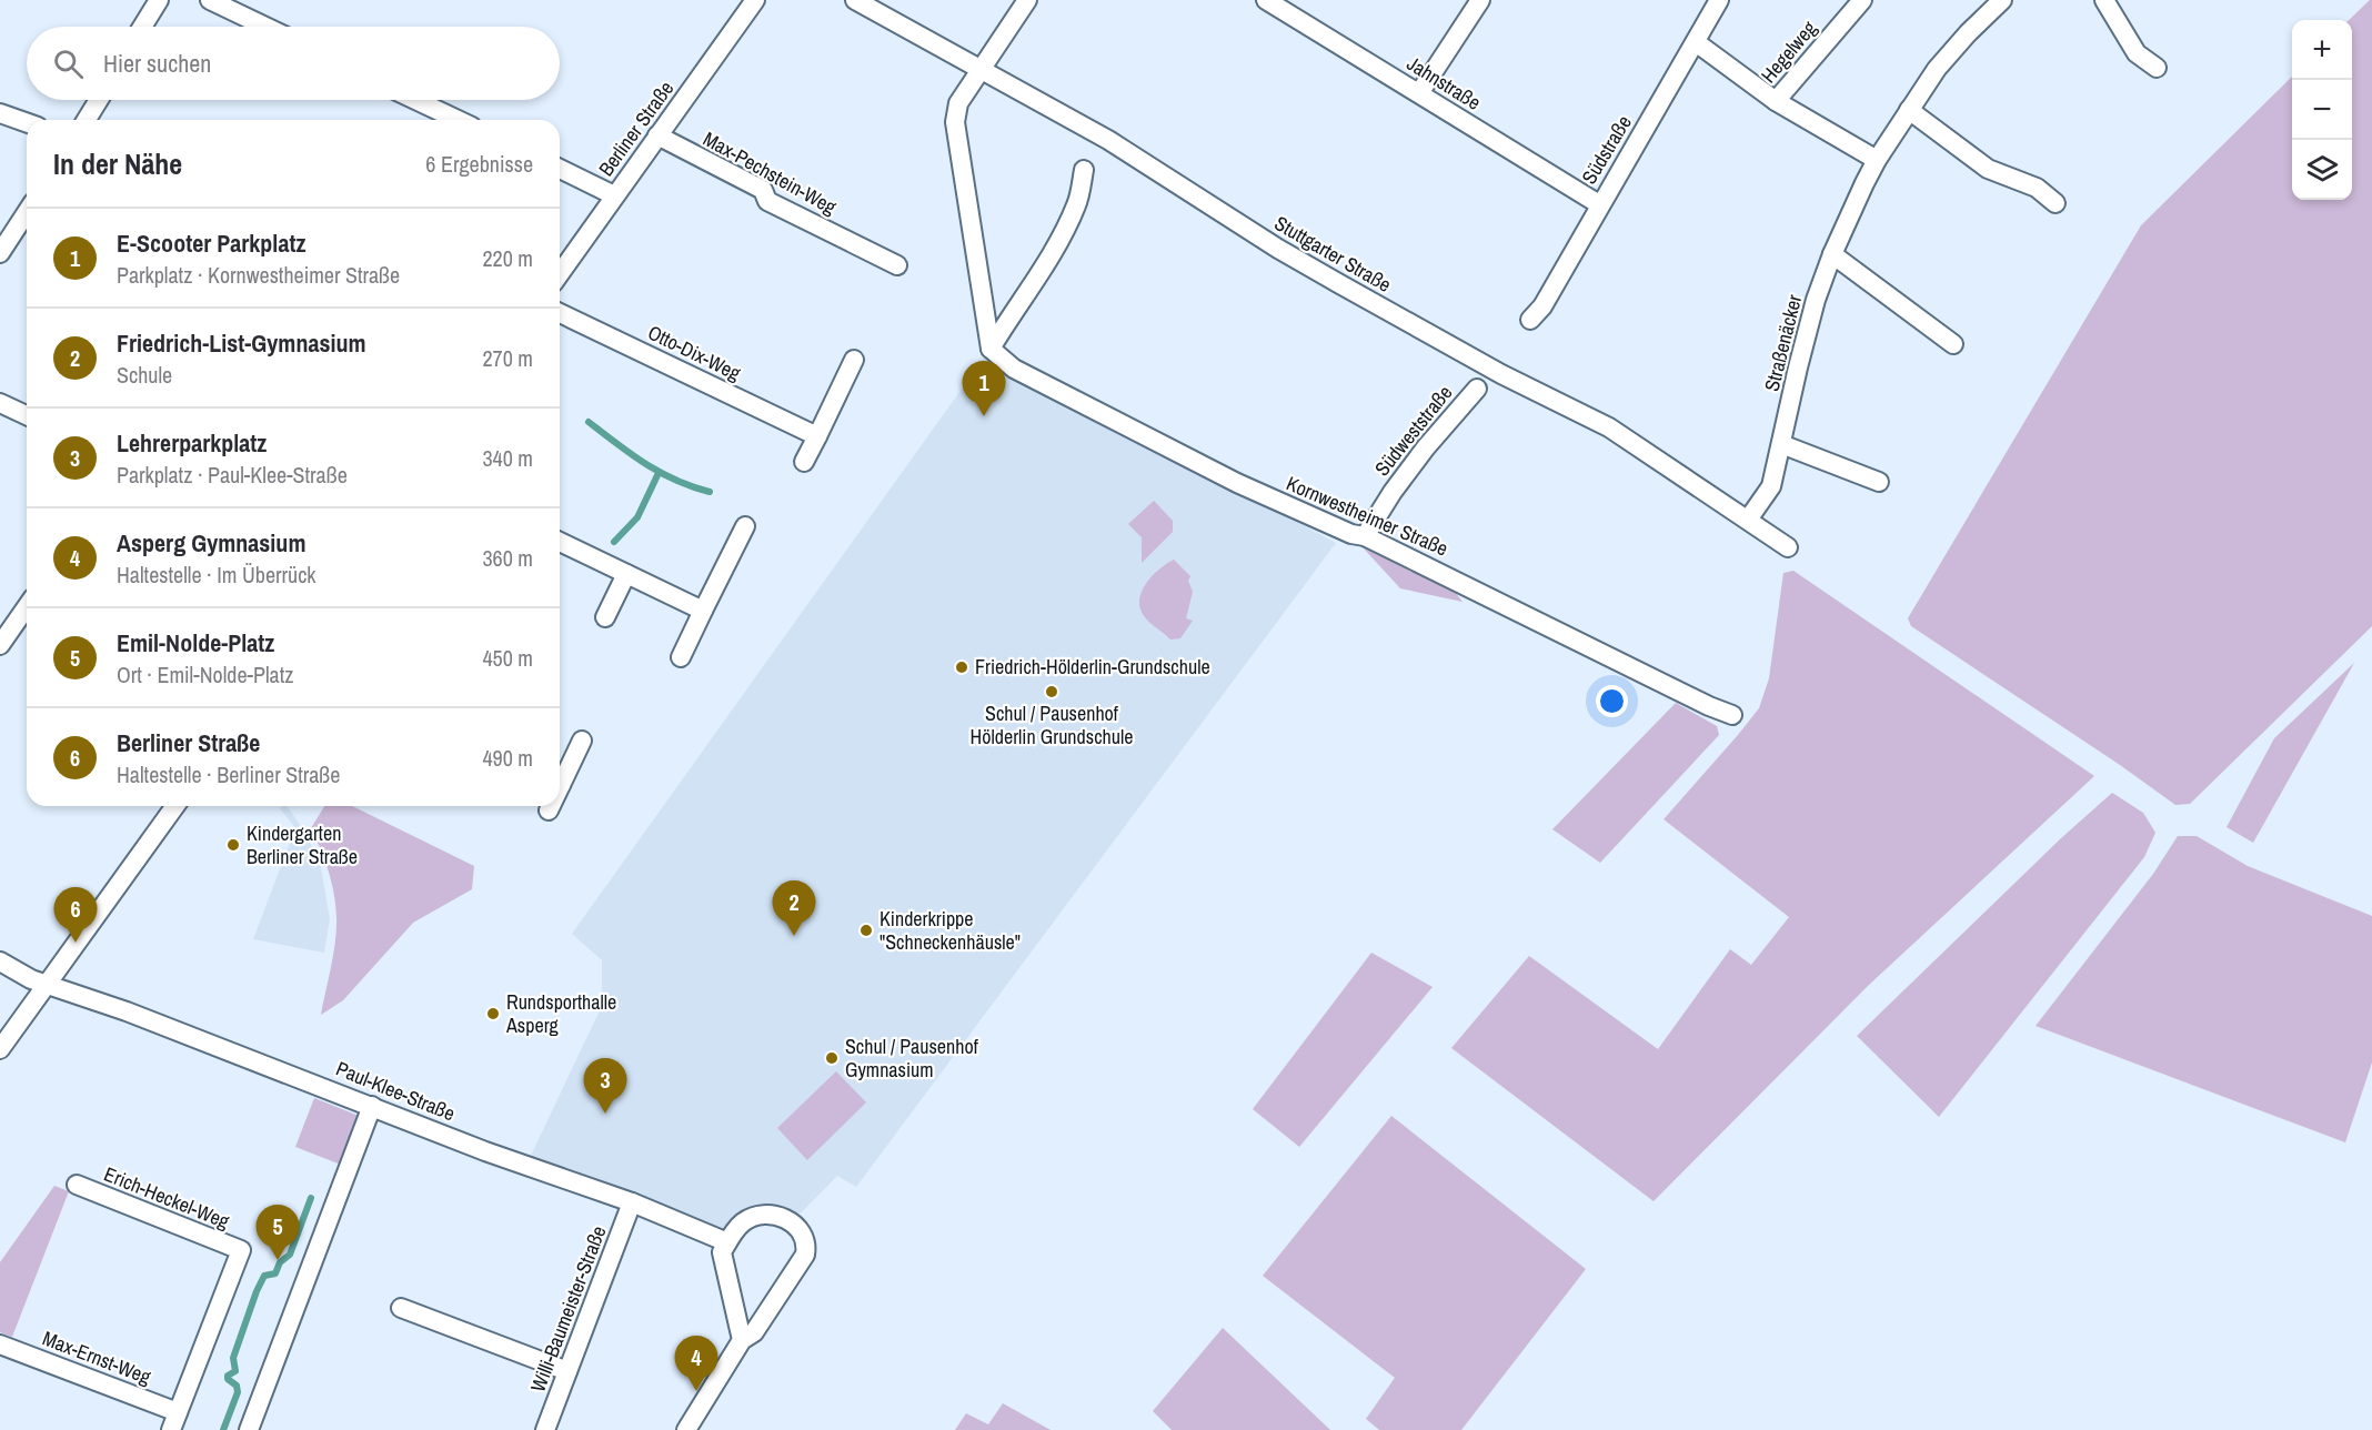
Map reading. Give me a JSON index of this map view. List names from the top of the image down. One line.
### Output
{"streets":{"street":["Hegelweg","Jahnstraße","Berliner Straße","Südstraße","Max-Pechstein-Weg","Stuttgarter Straße","Straßenäcker","Otto-Dix-Weg","Südweststraße","Kornwestheimer Straße","Paul-Klee-Straße","Erich-Heckel-Weg","Willi-Baumeister-Straße","Max-Ernst-Weg"]},"crossings":[["Hegelweg","Südstraße"],["Hegelweg","Straßenäcker"],["Jahnstraße","Südstraße"],["Berliner Straße","Max-Pechstein-Weg"],["Stuttgarter Straße","Straßenäcker"],["Südweststraße","Kornwestheimer Straße"],["Paul-Klee-Straße","Willi-Baumeister-Straße"],["Erich-Heckel-Weg","Max-Ernst-Weg"]],"places":["Friedrich-Hölderlin-Grundschule","Schul / Pausenhof Hölderlin Grundschule","Kindergarten Berliner Straße","Kinderkrippe \"Schneckenhäusle\"","Rundsporthalle Asperg","Schul / Pausenhof Gymnasium"],"page":{"map_buttons":["+","−"],"search":"Hier suchen","heading":["In der Nähe","6 Ergebnisse"],"list":[{"mark":"1","name":"E-Scooter Parkplatz","note":"Parkplatz · Kornwestheimer Straße","value":"220 m"},{"mark":"2","name":"Friedrich-List-Gymnasium","note":"Schule","value":"270 m"},{"mark":"3","name":"Lehrerparkplatz","note":"Parkplatz · Paul-Klee-Straße","value":"340 m"},{"mark":"4","name":"Asperg Gymnasium","note":"Haltestelle · Im Überrück","value":"360 m"},{"mark":"5","name":"Emil-Nolde-Platz","note":"Ort · Emil-Nolde-Platz","value":"450 m"},{"mark":"6","name":"Berliner Straße","note":"Haltestelle · Berliner Straße","value":"490 m"}],"pins":["1","2","6","3","5","4"]}}
